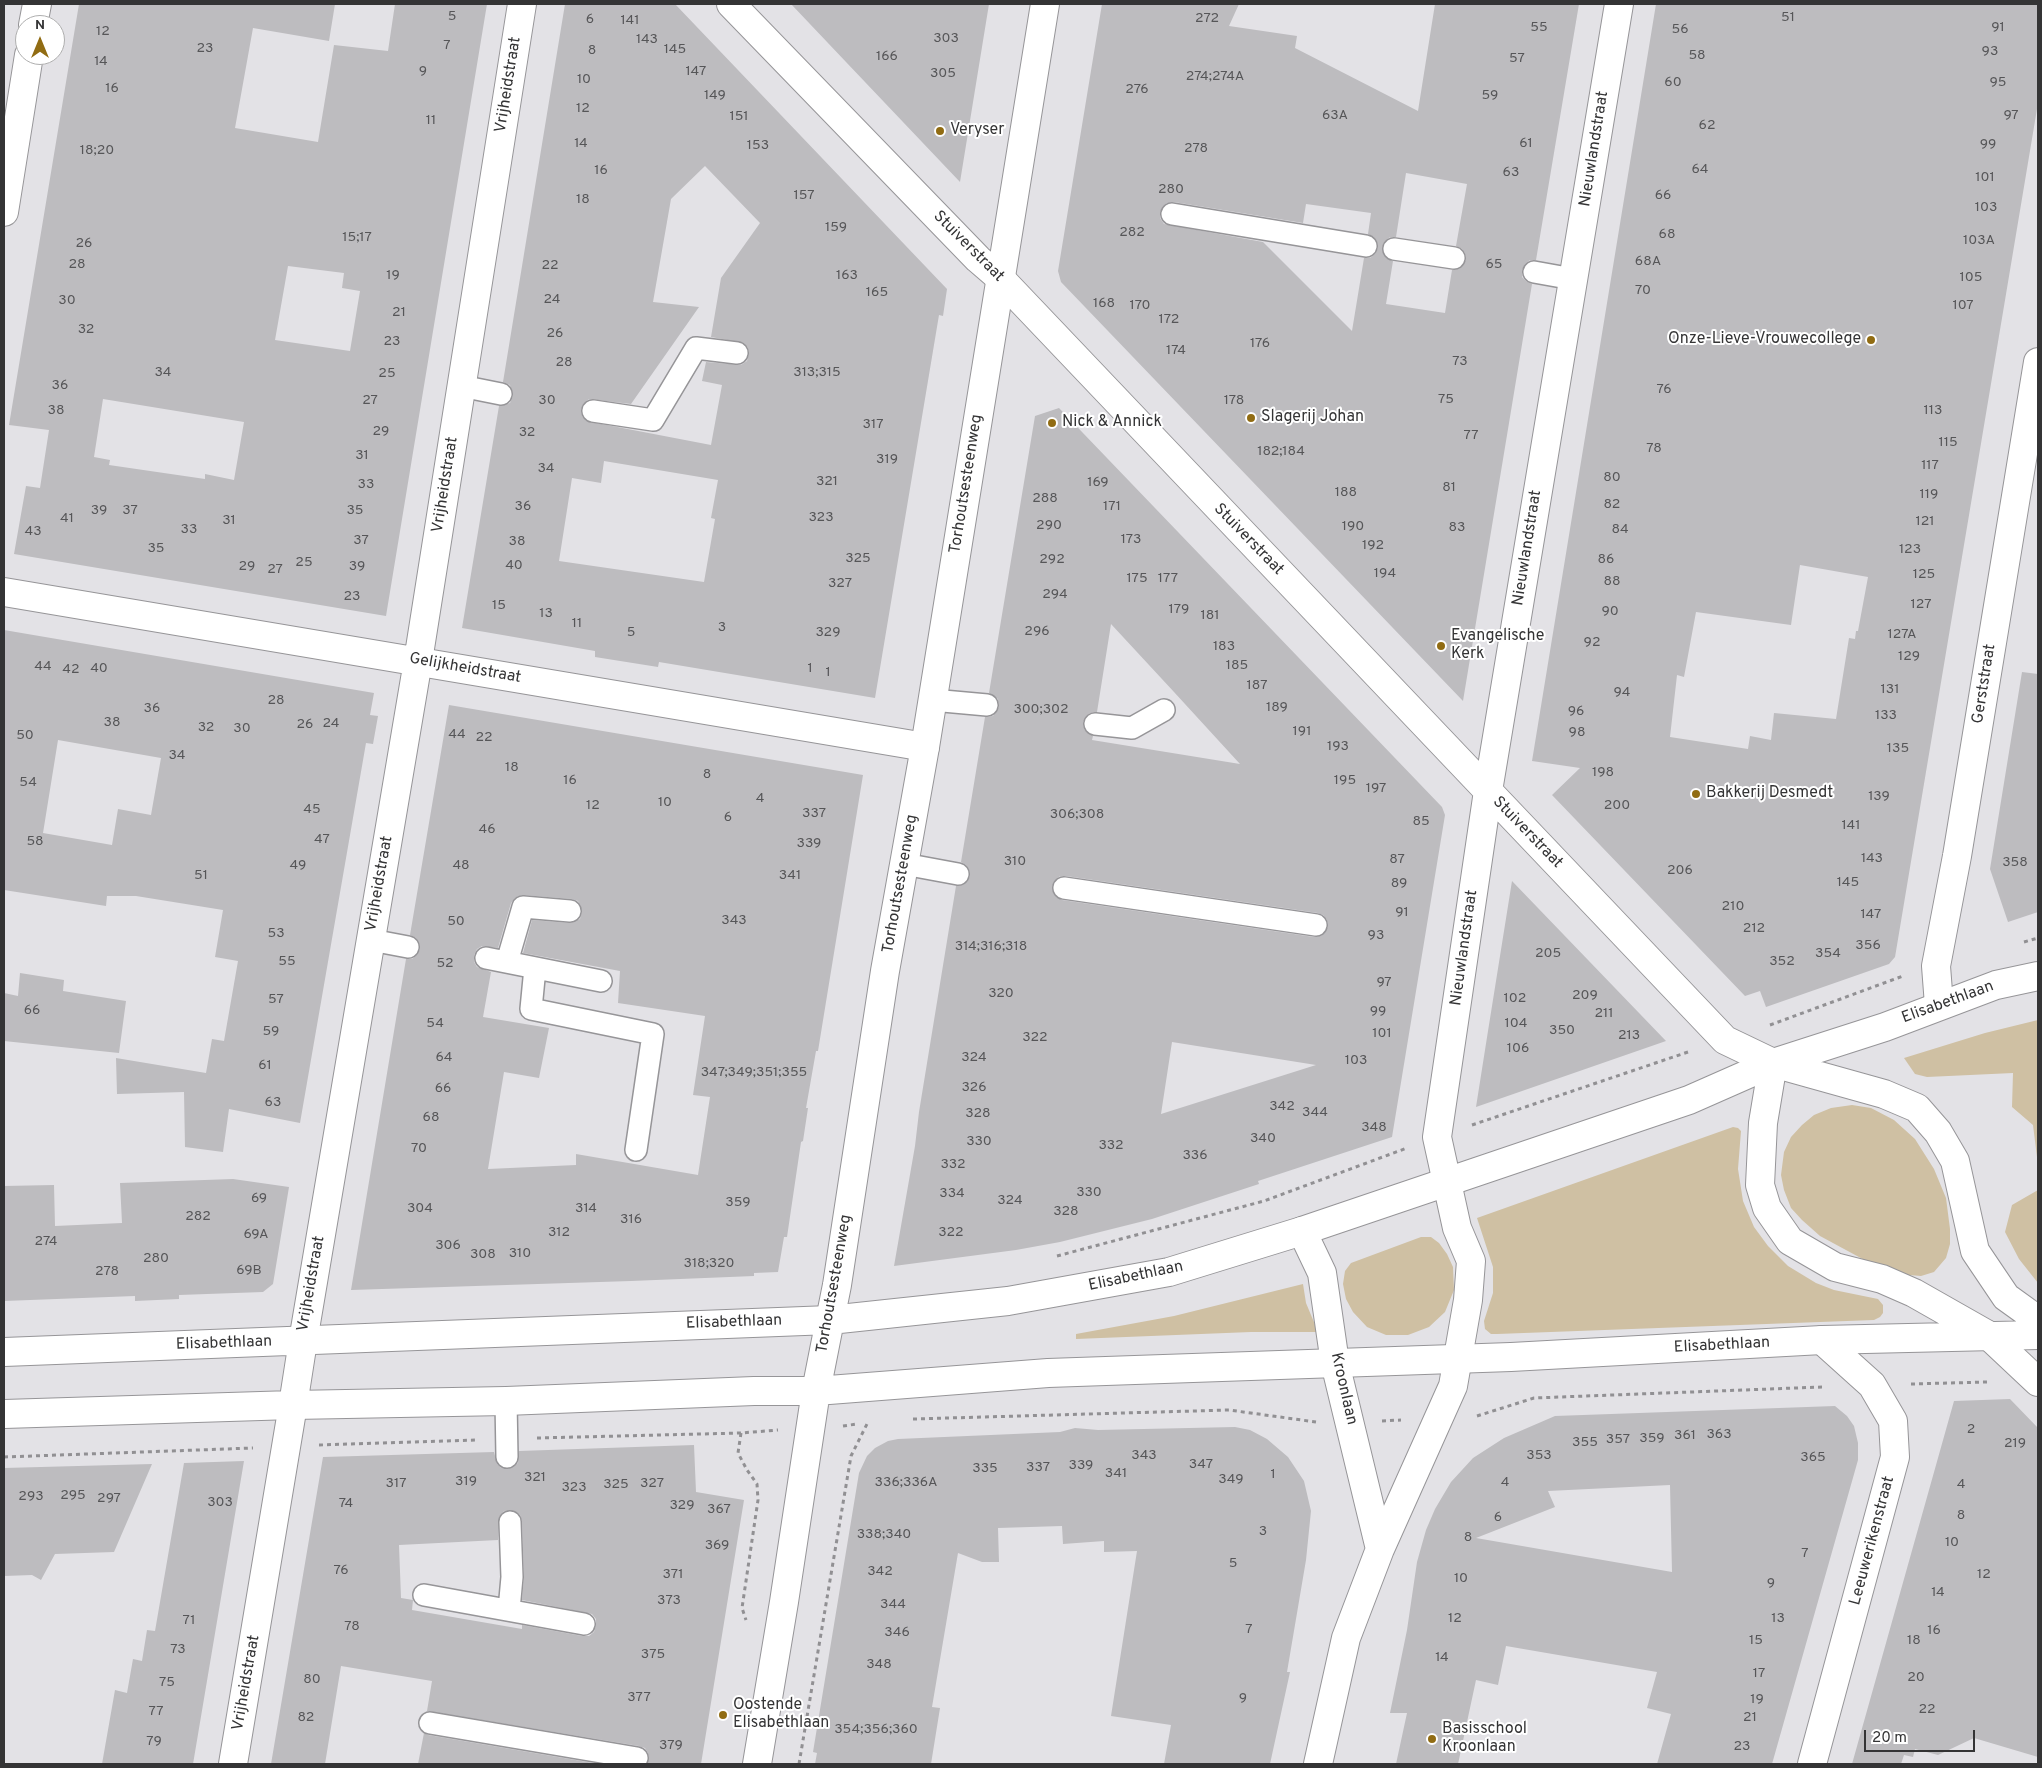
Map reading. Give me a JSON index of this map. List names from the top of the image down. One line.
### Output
{"streets":{"street":["Vrijheidstraat","Nieuwlandstraat","Stuiverstraat","Torhoutsesteenweg","Gelijkheidstraat","Gerststraat","Elisabethlaan","Kroonlaan","Leeuwerikenstraat"]},"crossings":[["Vrijheidstraat","Gelijkheidstraat"],["Vrijheidstraat","Elisabethlaan"],["Nieuwlandstraat","Stuiverstraat"],["Nieuwlandstraat","Elisabethlaan"],["Stuiverstraat","Torhoutsesteenweg"],["Stuiverstraat","Elisabethlaan"],["Torhoutsesteenweg","Gelijkheidstraat"],["Torhoutsesteenweg","Elisabethlaan"],["Gerststraat","Elisabethlaan"],["Elisabethlaan","Kroonlaan"],["Elisabethlaan","Leeuwerikenstraat"]],"places":["Veryser","Onze-Lieve-Vrouwecollege","Slagerij Johan","Nick & Annick","Evangelische Kerk","Bakkerij Desmedt","Oostende Elisabethlaan","Basisschool Kroonlaan"],"house_numbers":["5","51","272","6","141","55","91","56","12","303","143","7","23","145","8","93","58","166","57","14","9","147","305","274;274A","10","60","95","16","276","149","59","12","63A","97","151","11","62","14","61","99","153","278","18;20","64","16","63","101","280","157","66","18","103","159","282","68","15;17","103A","26","68A","28","65","22","19","163","105","70","165","24","30","168","170","107","21","172","32","26","23","176","174","73","28","34","313;315","25","36","76","75","27","30","178","38","113","317","29","32","77","115","78","182;184","31","319","117","34","80","321","169","33","81","188","119","288","82","36","171","39","37","35","323","41","31","121","290","190","83","33","84","43","173","37","38","192","35","123","325","292","86","25","40","29","39","27","194","125","175","177","88","327","294","23","127","15","179","90","13","181","11","3","296","5","329","127A","92","183","129","185","44","40","1","42","1","187","131","94","28","189","36","300;302","96","133","38","24","26","32","30","191","98","44","50","22","193","135","34","18","198","8","16","195","54","197","139","4","10","12","200","45","337","306;308","6","85","141","46","47","58","339","143","87","310","358","49","48","206","51","341","145","89","210","91","147","343","50","212","53","93","356","314;316;318","205","354","55","352","52","97","320","209","102","57","66","99","211","54","104","350","59","101","213","322","106","64","324","103","61","347;349;351;355","326","66","63","342","344","328","68","348","340","330","332","70","336","332","330","334","69","324","359","304","314","328","282","316","312","322","69A","274","306","310","308","280","318;320","69B","278","2","363","361","359","357","355","219","343","353","365","347","339","337","335","341","1","321","349","319","336;336A","4","317","327","325","4","323","295","293","297","303","74","329","367","8","6","3","338;340","8","10","369","7","5","76","342","371","12","10","9","14","373","344","12","13","71","78","7","16","346","15","18","73","375","14","348","17","20","80","75","377","9","19","22","77","82","21","354;356;360","79","379","23"],"scale_bar":"20 m","north":"top"}
